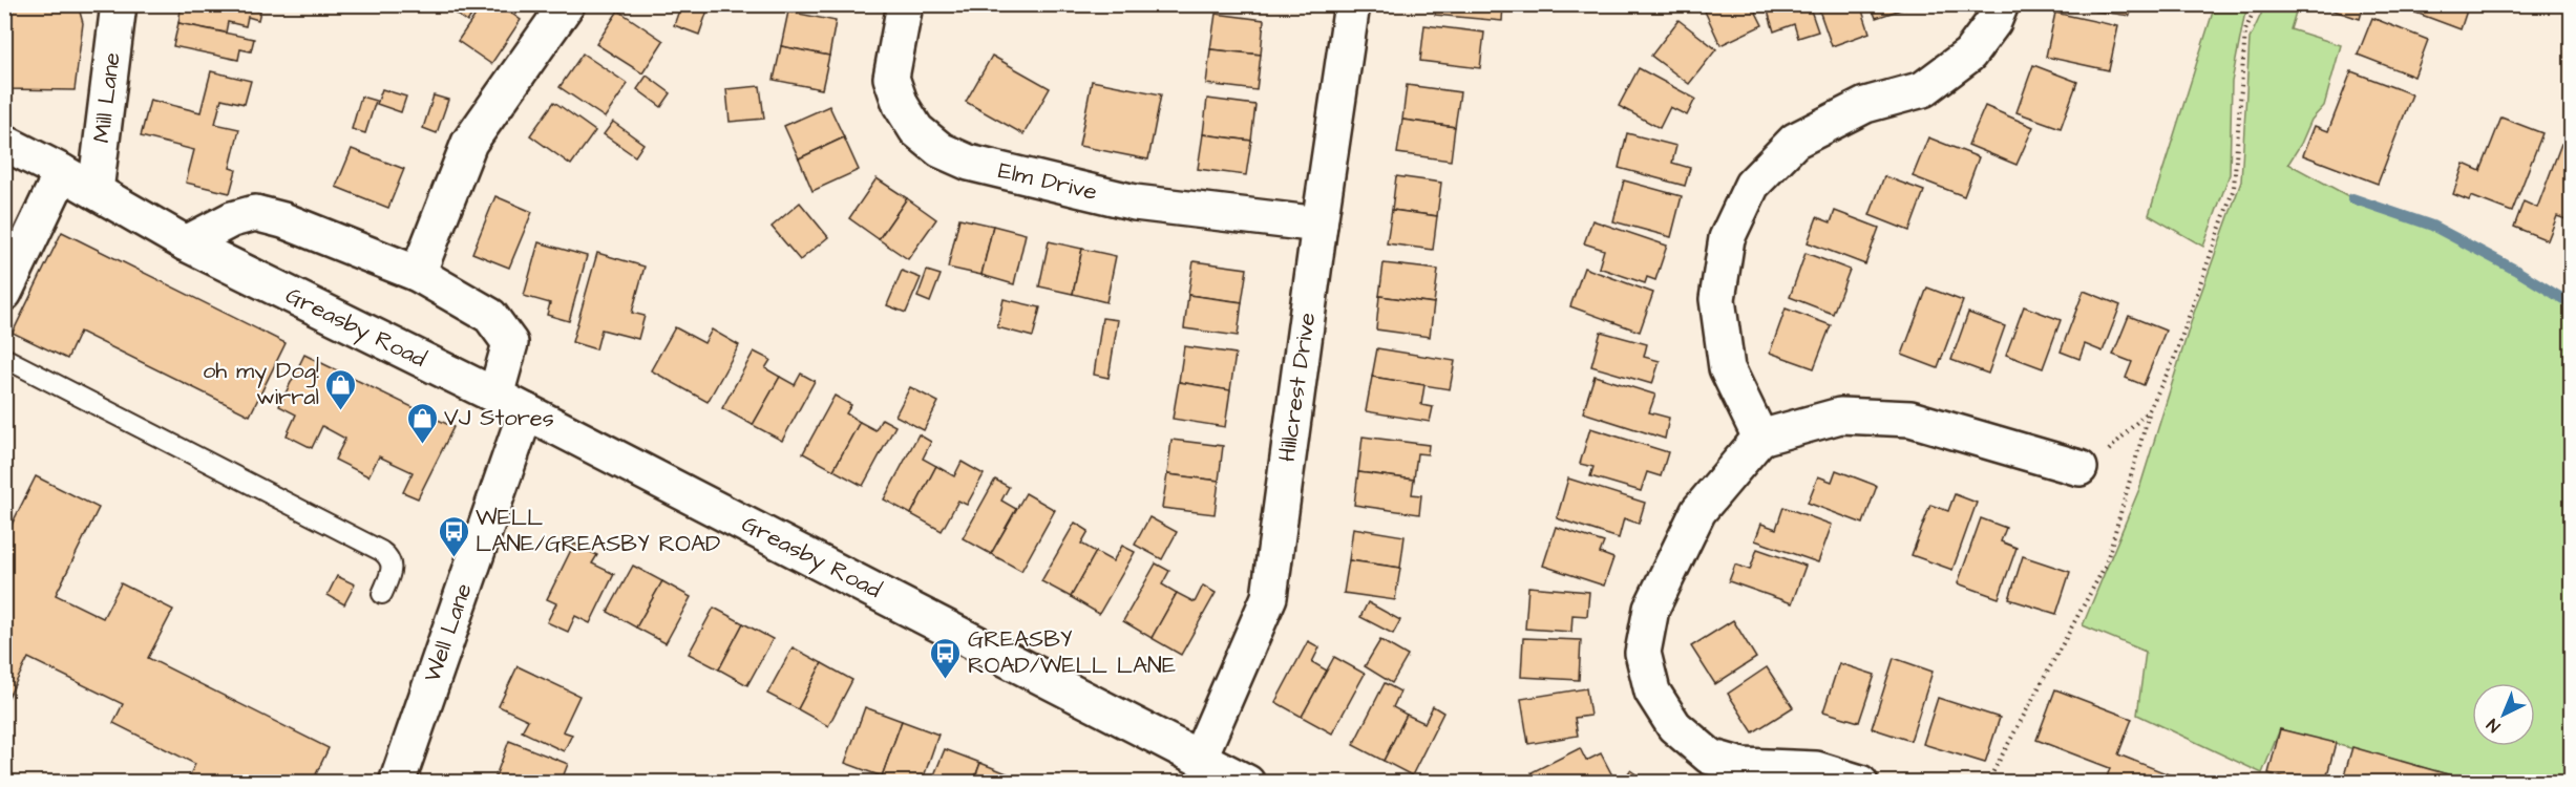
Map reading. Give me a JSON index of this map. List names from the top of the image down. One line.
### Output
{"streets":{"street":["Mill Lane","Elm Drive","Greasby Road","Hillcrest Drive","Well Lane"]},"crossings":[["Mill Lane","Greasby Road"],["Elm Drive","Hillcrest Drive"],["Greasby Road","Hillcrest Drive"],["Greasby Road","Well Lane"]],"places":{"shop":["oh my Dog! wirral","VJ Stores"],"bus stop":["WELL LANE/GREASBY ROAD","GREASBY ROAD/WELL LANE"]},"north":"bottom left"}
